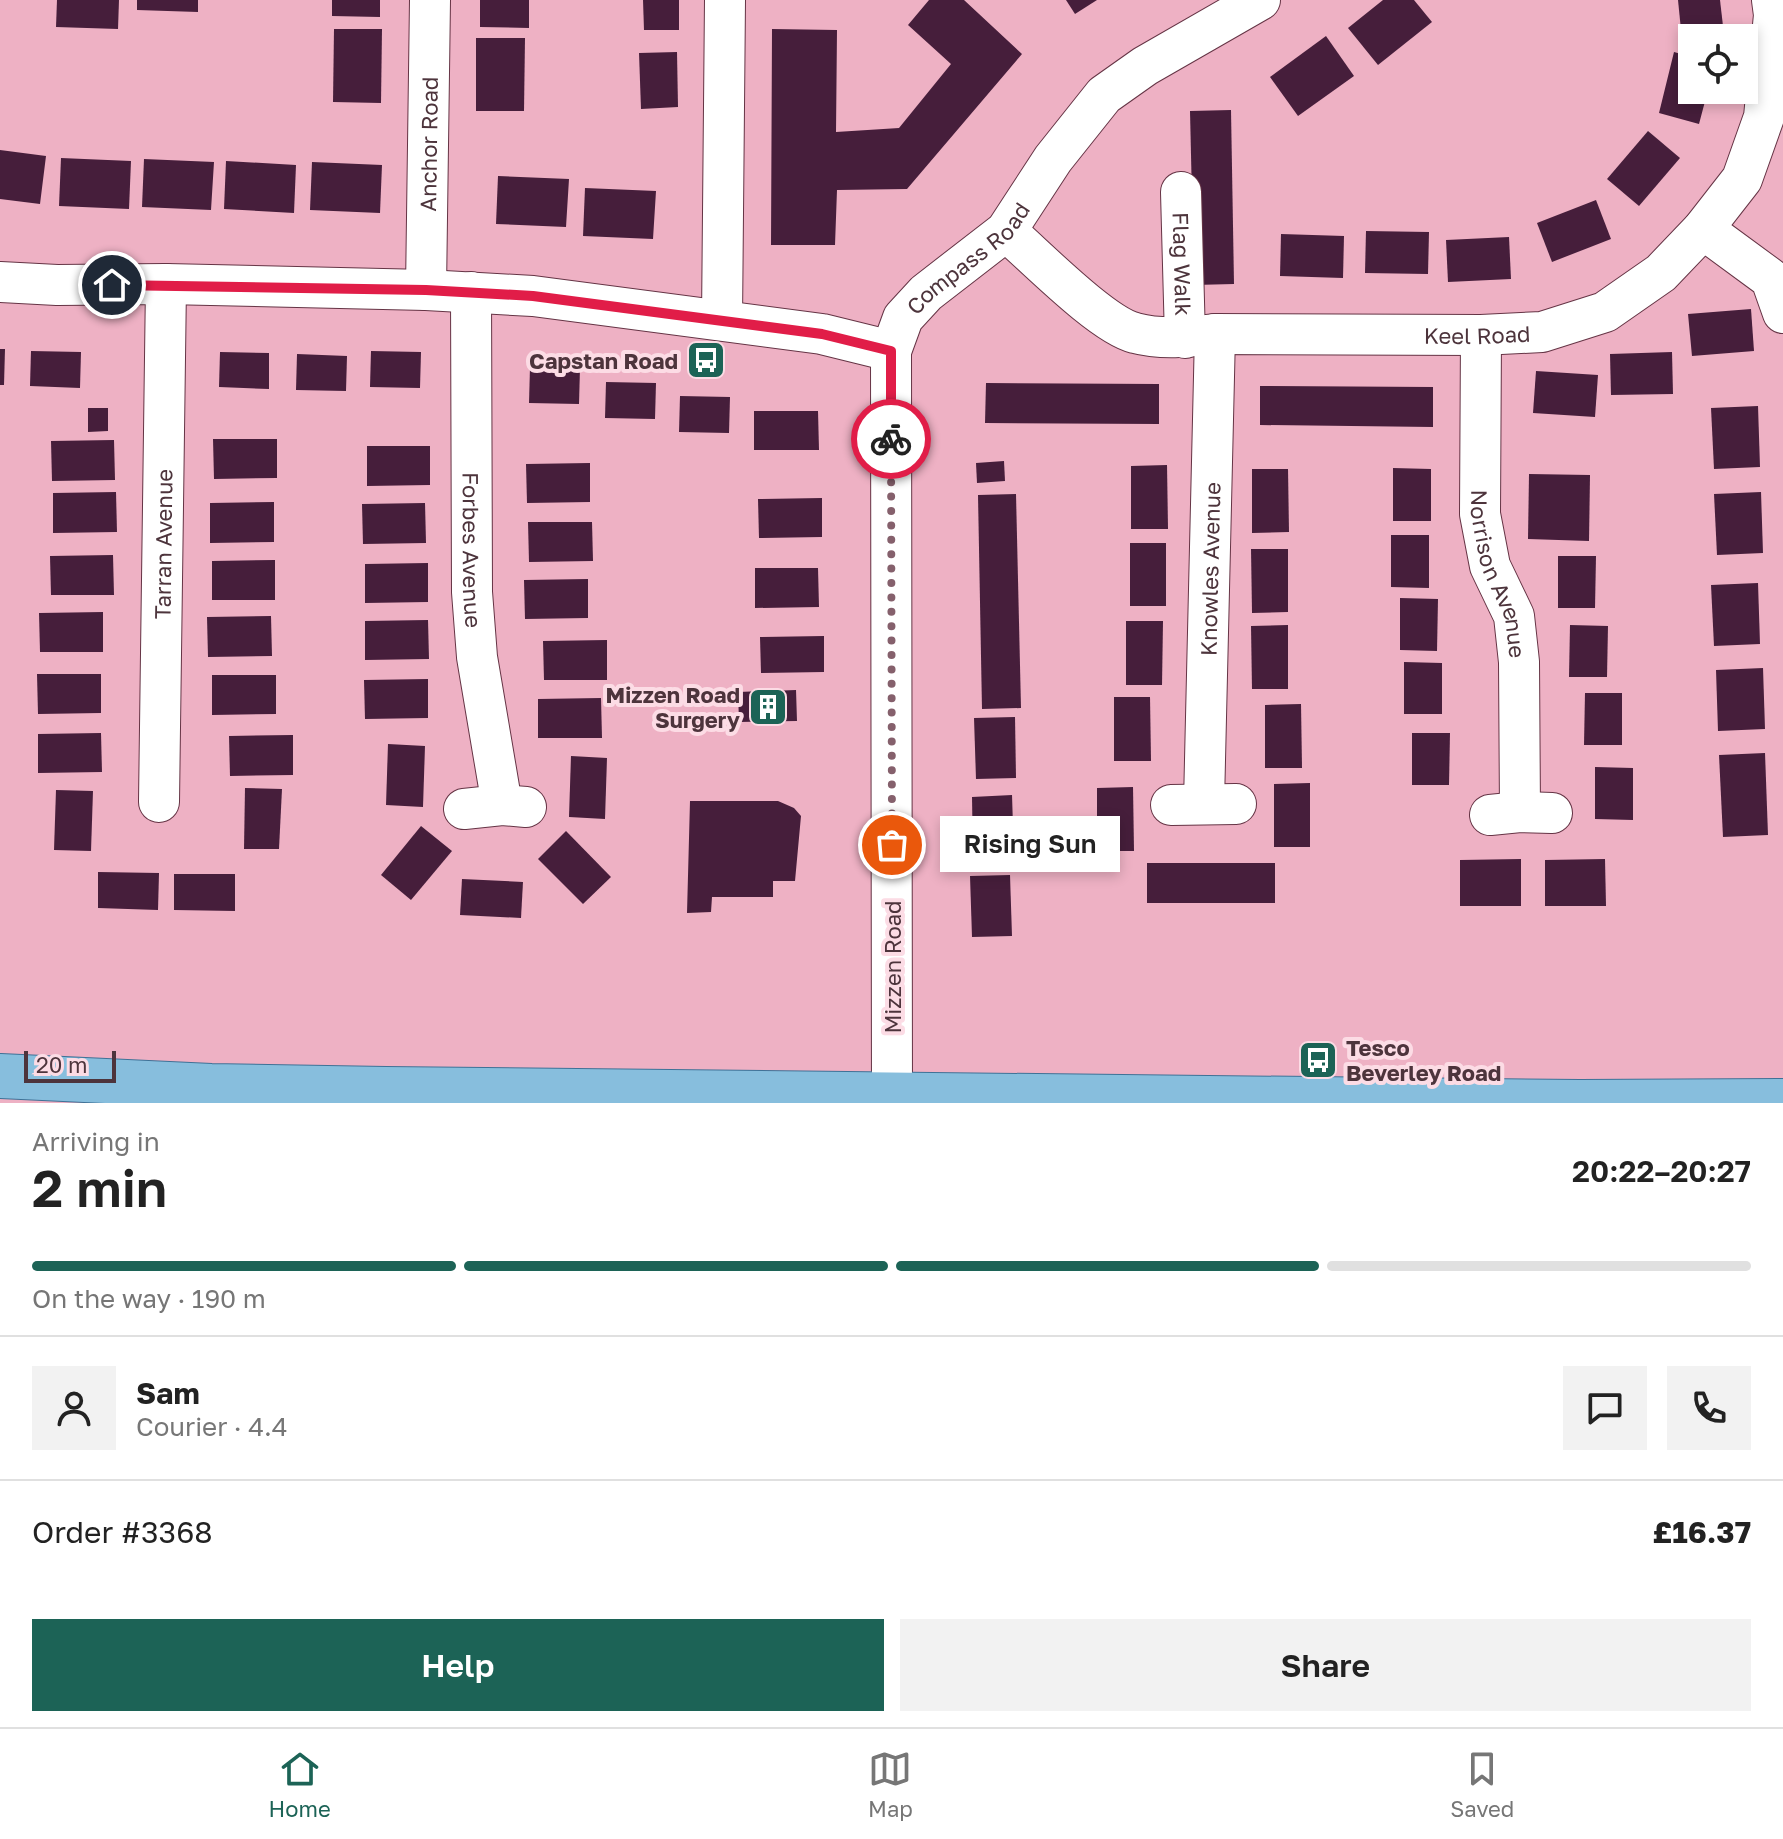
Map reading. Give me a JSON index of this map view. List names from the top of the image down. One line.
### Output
{"streets":{"street":["Anchor Road","Compass Road","Flag Walk","Keel Road","Tarran Avenue","Forbes Avenue","Knowles Avenue","Norrison Avenue","Mizzen Road"]},"crossings":[["Compass Road","Keel Road"],["Compass Road","Mizzen Road"],["Flag Walk","Keel Road"],["Flag Walk","Knowles Avenue"],["Keel Road","Knowles Avenue"],["Keel Road","Norrison Avenue"]],"places":{"bus stop":["Capstan Road","Tesco Beverley Road"],"building":["Mizzen Road Surgery"],"other":["Rising Sun"]},"scale_bar":"20 m","page":{"bubble":"Rising Sun","scale":"20 m","heading":["2 min","Arriving in","20:22–20:27"],"panel":["Sam","Courier · 4.4","Order #3368","£16.37"],"bar":"On the way · 190 m","buttons":["Help","Share"],"tabs":["Home","Map","Saved"]}}
